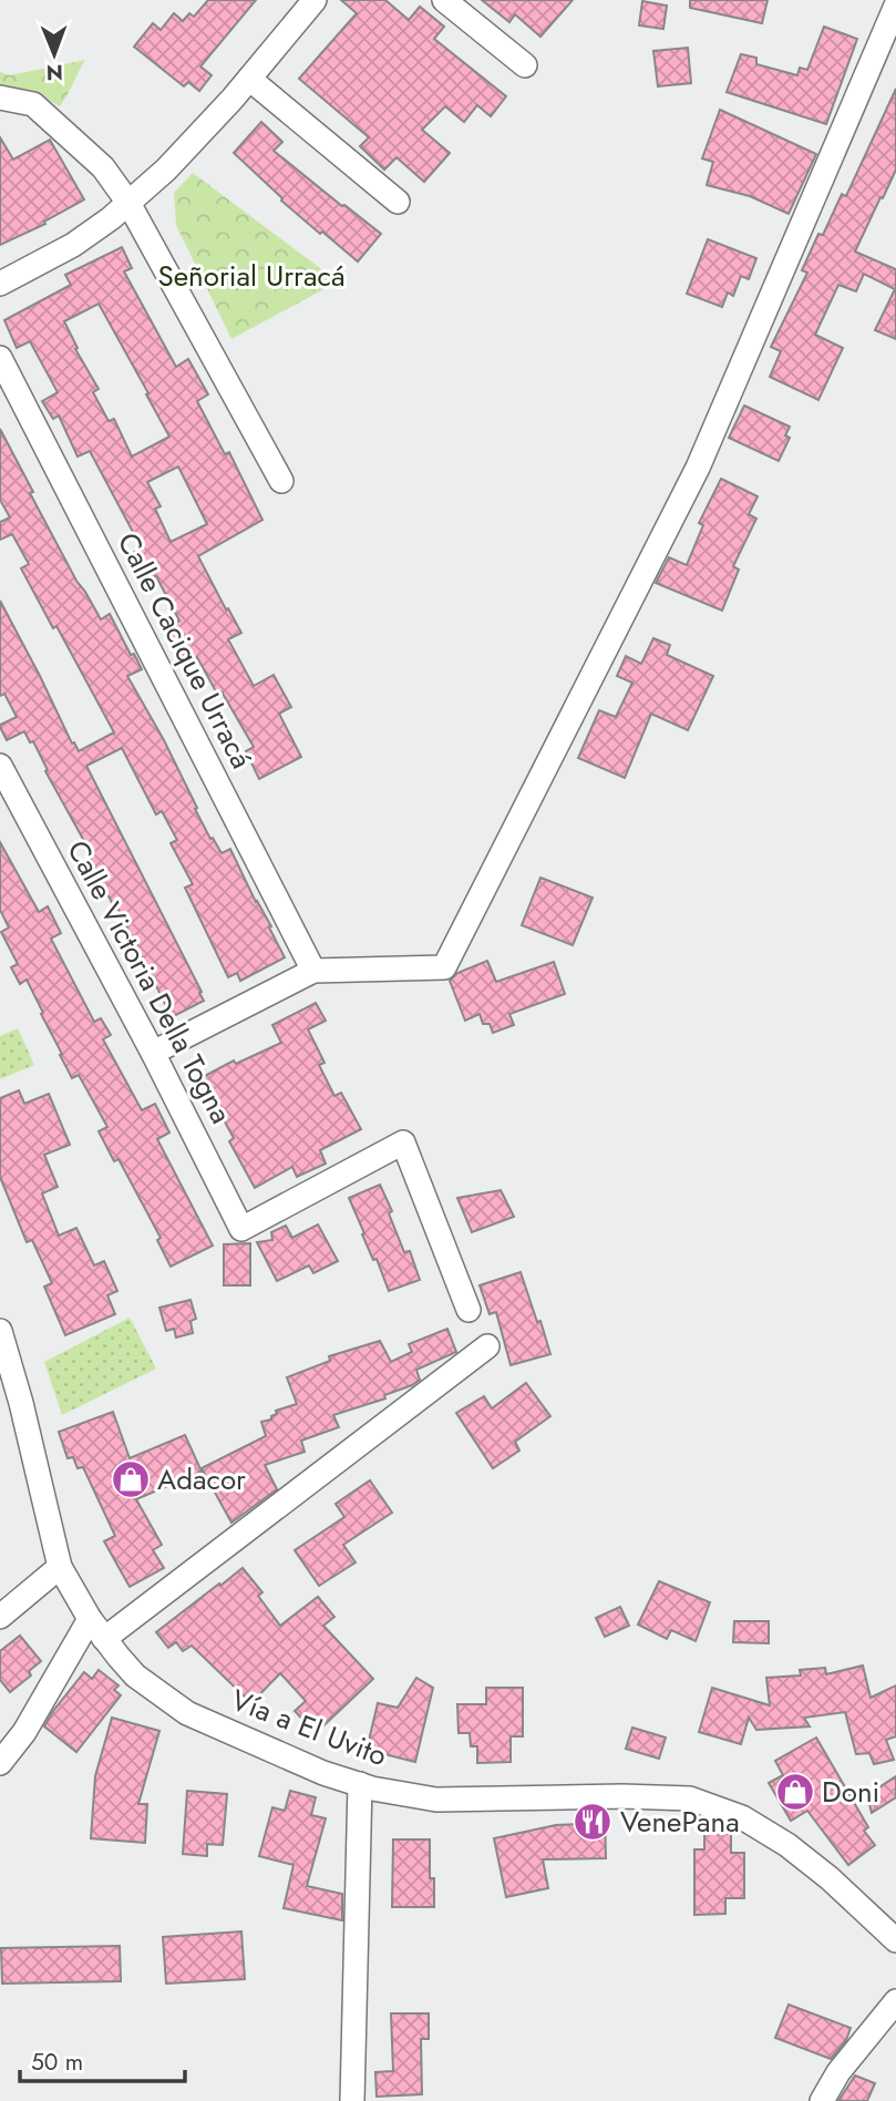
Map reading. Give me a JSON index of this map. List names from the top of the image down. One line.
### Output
{"streets":{"street":["Calle Cacique Urracá","Calle Victoria Della Togna","Vía a El Uvito"]},"parks":["Señorial Urracá"],"places":{"shop":["Adacor","Doni"],"restaurant":["VenePana"]},"scale_bar":"50 m","north":"bottom"}
